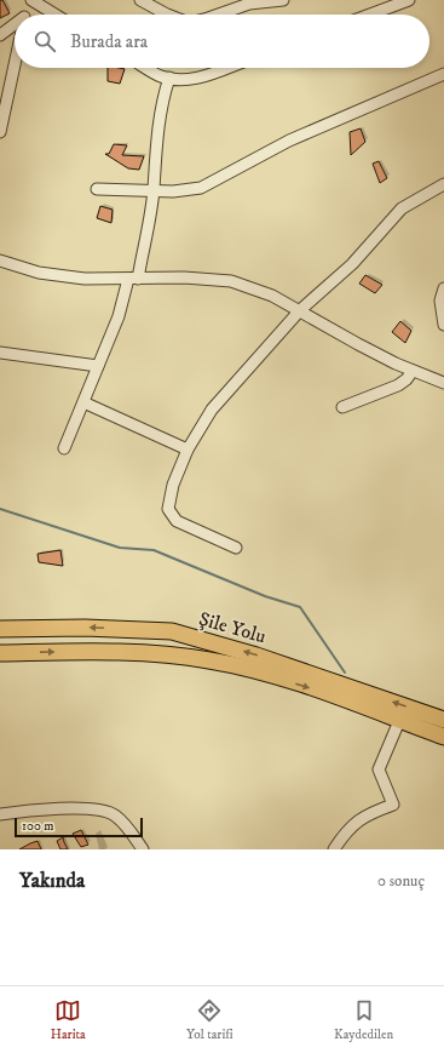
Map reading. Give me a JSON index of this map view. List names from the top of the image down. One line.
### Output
{"streets":{"highway":["Şile Yolu"]},"scale_bar":"100 m","page":{"search":"Burada ara","scale":"100 m","heading":["Yakında","0 sonuç"],"nav":["Harita","Yol tarifi","Kaydedilen"]}}
